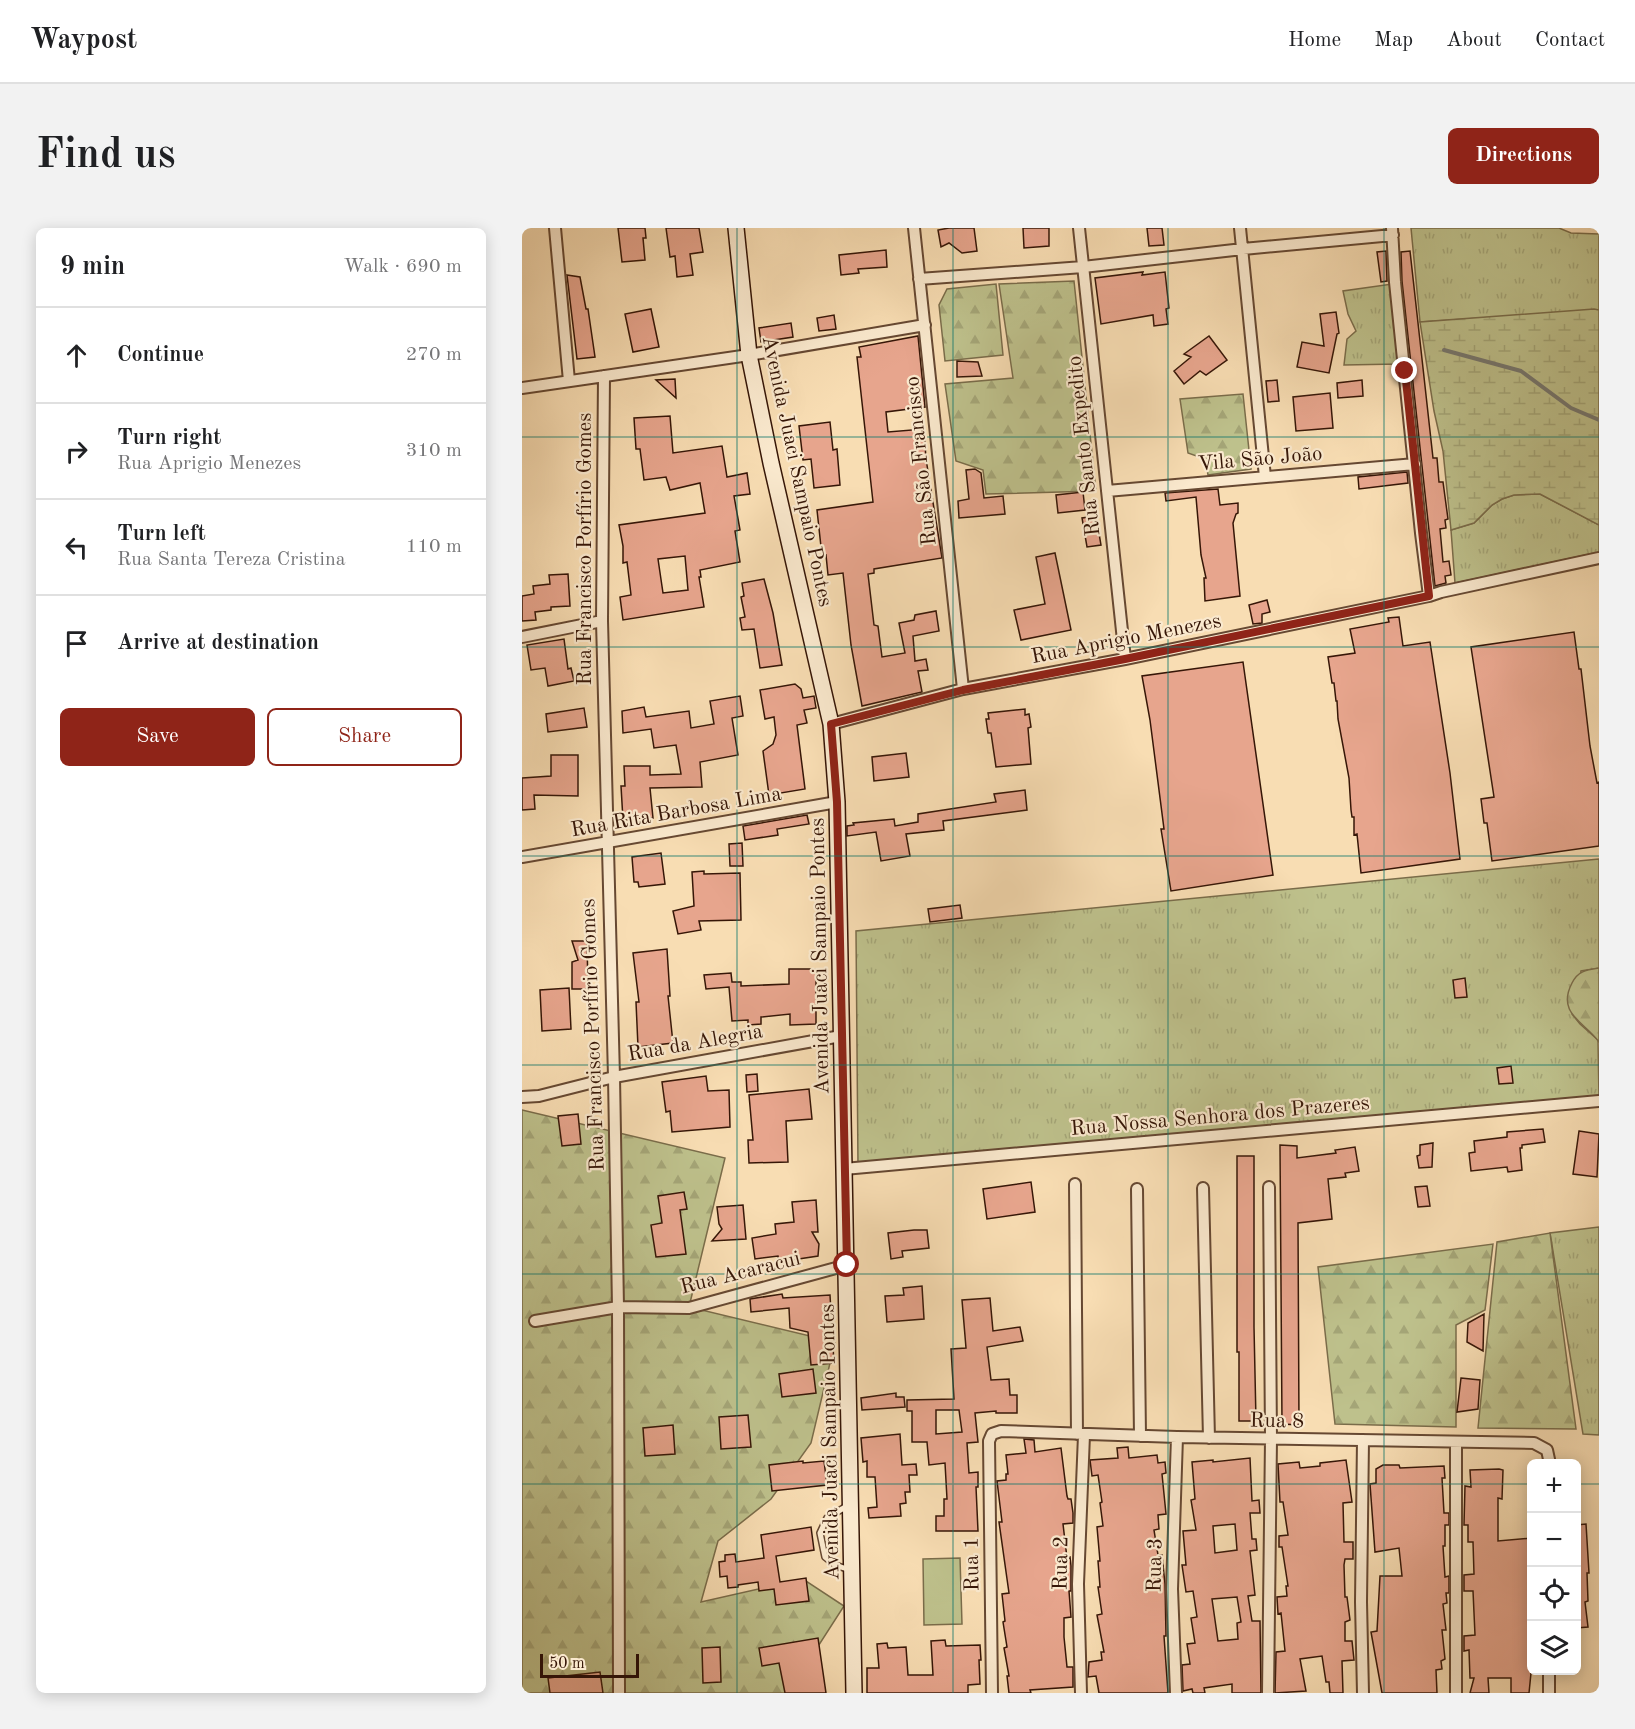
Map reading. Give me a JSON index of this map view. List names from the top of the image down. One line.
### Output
{"streets":{"main road":["Avenida Juaci Sampaio Pontes"],"street":["Rua Santo Expedito","Vila São João","Rua São Francisco","Rua Francisco Porfírio Gomes","Rua Aprigio Menezes","Rua Rita Barbosa Lima","Rua da Alegria","Rua Nossa Senhora dos Prazeres","Rua Acaracui","Rua 8","Rua 2","Rua 1","Rua 3"]},"crossings":[["Rua Santo Expedito","Vila São João"],["Rua Santo Expedito","Rua Aprigio Menezes"],["Rua São Francisco","Rua Aprigio Menezes"],["Avenida Juaci Sampaio Pontes","Rua Aprigio Menezes"],["Avenida Juaci Sampaio Pontes","Rua Rita Barbosa Lima"],["Avenida Juaci Sampaio Pontes","Rua da Alegria"],["Avenida Juaci Sampaio Pontes","Rua Nossa Senhora dos Prazeres"],["Avenida Juaci Sampaio Pontes","Rua Acaracui"],["Rua Francisco Porfírio Gomes","Rua Rita Barbosa Lima"],["Rua Francisco Porfírio Gomes","Rua da Alegria"],["Rua Francisco Porfírio Gomes","Rua Acaracui"],["Rua 8","Rua 2"],["Rua 8","Rua 1"],["Rua 8","Rua 3"]],"scale_bar":"50 m","page":{"header":"Waypost","nav":["Home","Map","About","Contact"],"buttons":["Directions",["Save","Share"]],"title":"Find us","heading":["9 min","Walk · 690 m"],"list":[["Continue","270 m"],["Turn right","Rua Aprigio Menezes","310 m"],["Turn left","Rua Santa Tereza Cristina","110 m"],"Arrive at destination"],"map_buttons":["+","−"],"scale":"50 m"}}
